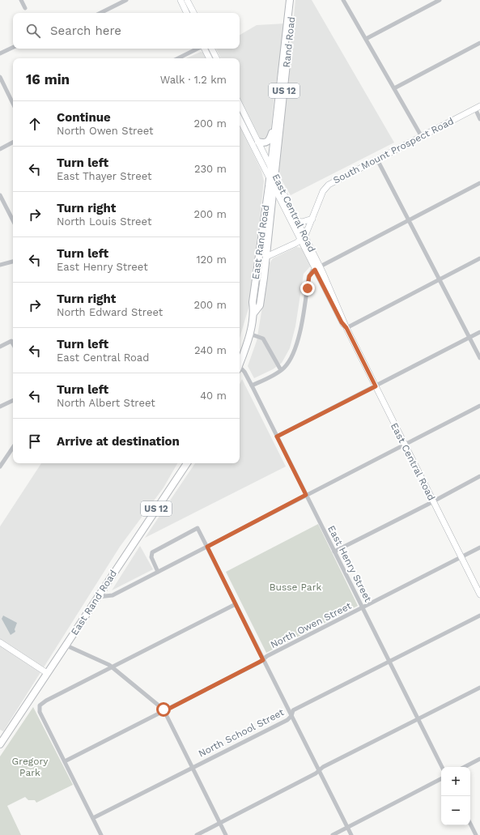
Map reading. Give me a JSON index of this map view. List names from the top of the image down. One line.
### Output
{"streets":{"main road":["Rand Road","US 12","South Mount Prospect Road","East Central Road","East Rand Road"],"street":["East Henry Street","North Owen Street","North School Street"]},"crossings":[["Rand Road","East Central Road"],["Rand Road","East Rand Road"],["South Mount Prospect Road","East Central Road"],["South Mount Prospect Road","East Rand Road"],["East Central Road","East Rand Road"],["East Central Road","North Owen Street"],["East Henry Street","North Owen Street"],["East Henry Street","North School Street"]],"parks":["Busse Park","Gregory Park"],"page":{"search":"Search here","heading":["16 min","Walk · 1.2 km"],"list":[["Continue","North Owen Street","200 m"],["Turn left","East Thayer Street","230 m"],["Turn right","North Louis Street","200 m"],["Turn left","East Henry Street","120 m"],["Turn right","North Edward Street","200 m"],["Turn left","East Central Road","240 m"],["Turn left","North Albert Street","40 m"],"Arrive at destination"],"map_buttons":["+","−"]}}
